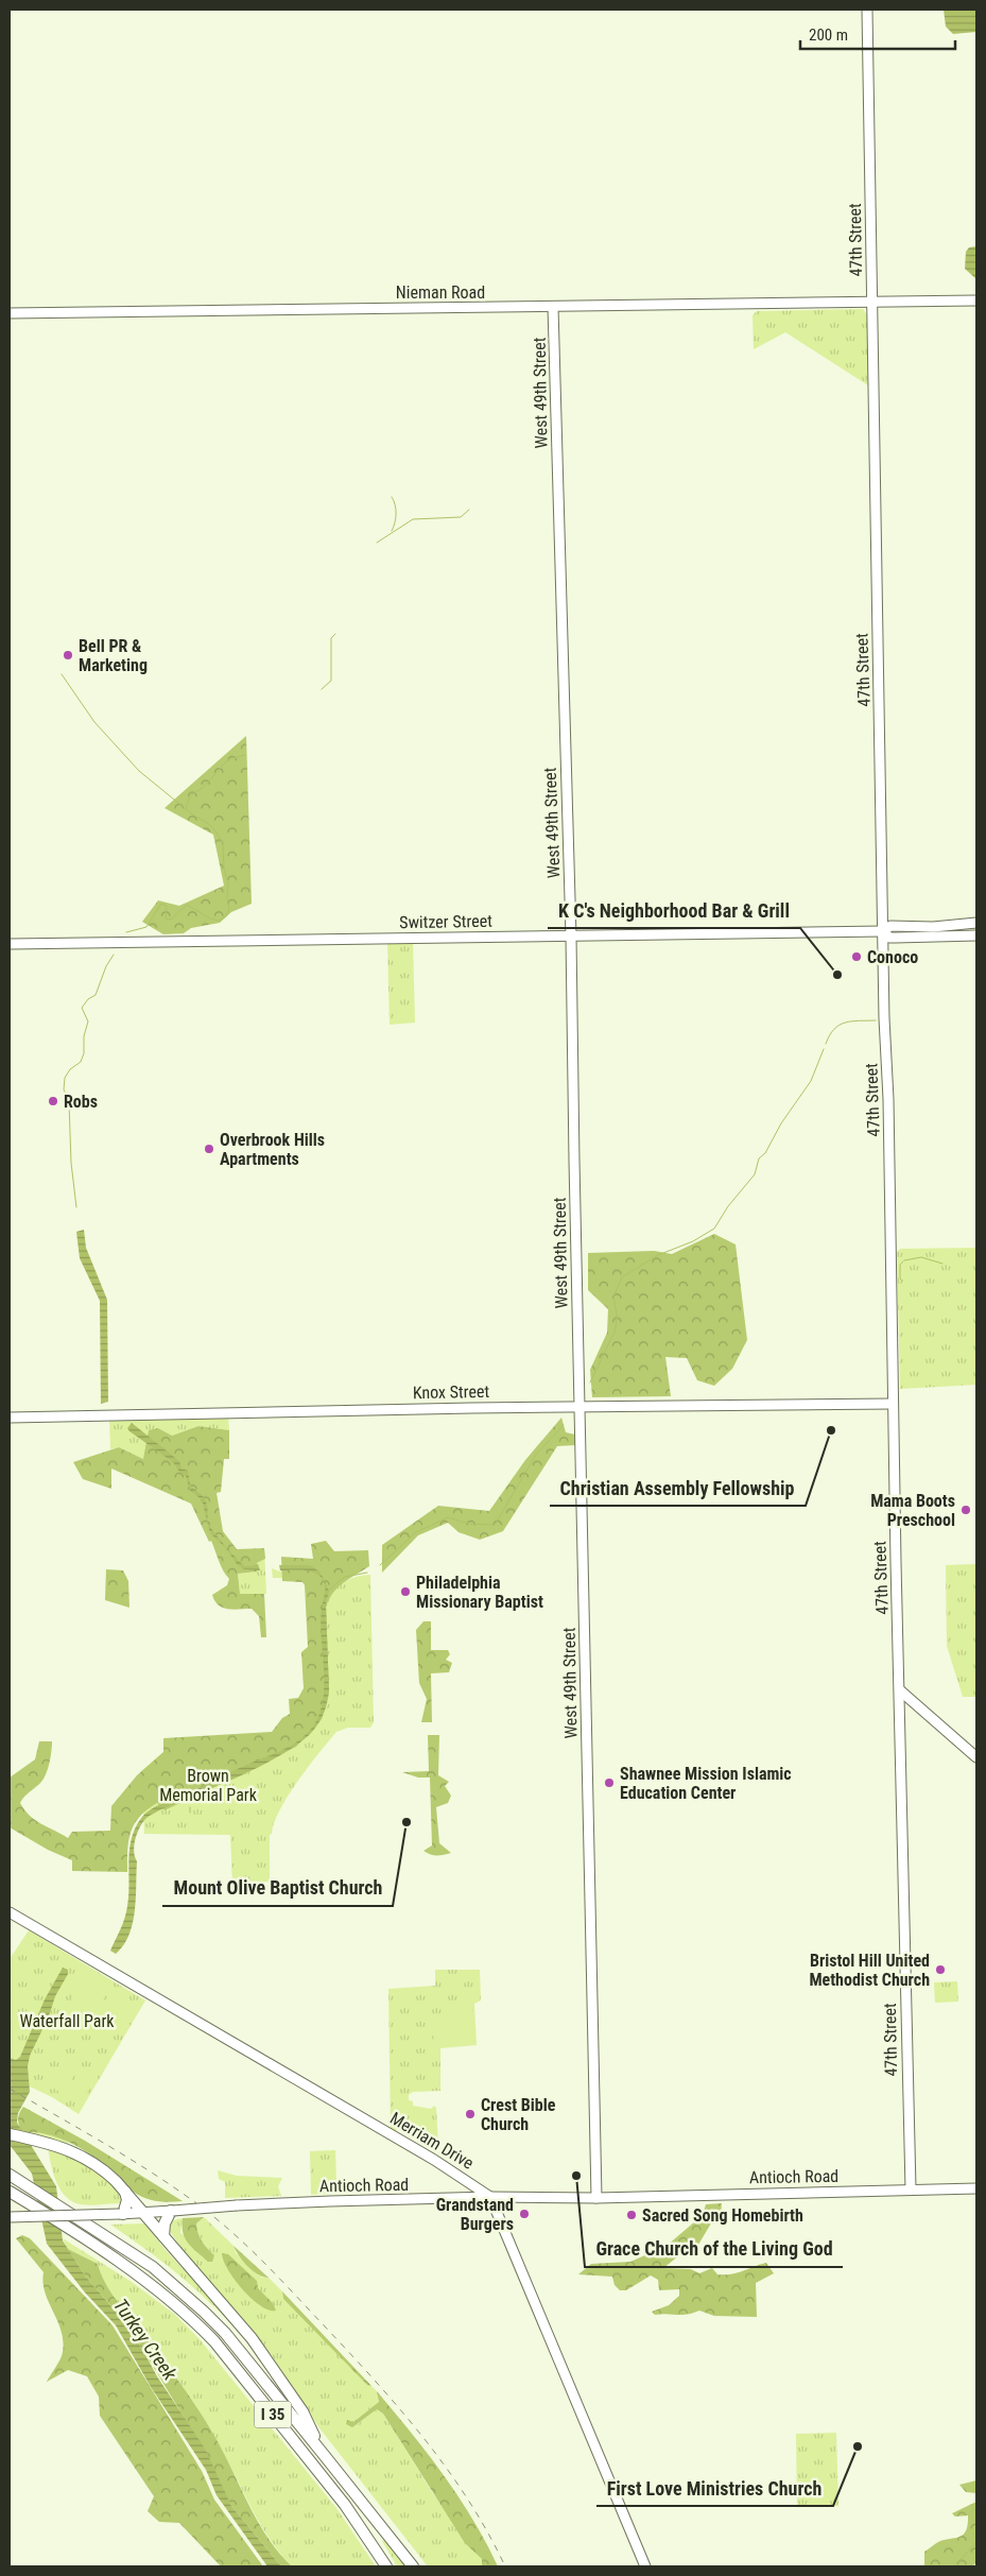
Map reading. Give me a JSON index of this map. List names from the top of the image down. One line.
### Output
{"streets":{"highway":["I 35"],"main road":["47th Street","Nieman Road","West 49th Street","Switzer Street","Knox Street","Merriam Drive","Antioch Road"]},"crossings":[["47th Street","Nieman Road"],["47th Street","Switzer Street"],["47th Street","Knox Street"],["47th Street","Antioch Road"],["Nieman Road","West 49th Street"],["West 49th Street","Switzer Street"],["West 49th Street","Knox Street"],["West 49th Street","Antioch Road"],["Merriam Drive","Antioch Road"]],"water":["Turkey Creek"],"parks":["Brown Memorial Park","Waterfall Park"],"places":["Bell PR & Marketing","Conoco","K C's Neighborhood Bar & Grill","Robs","Overbrook Hills Apartments","Christian Assembly Fellowship","Mama Boots Preschool","Philadelphia Missionary Baptist","Shawnee Mission Islamic Education Center","Mount Olive Baptist Church","Bristol Hill United Methodist Church","Crest Bible Church","Grace Church of the Living God","Grandstand Burgers","Sacred Song Homebirth","First Love Ministries Church"],"scale_bar":"200 m"}
